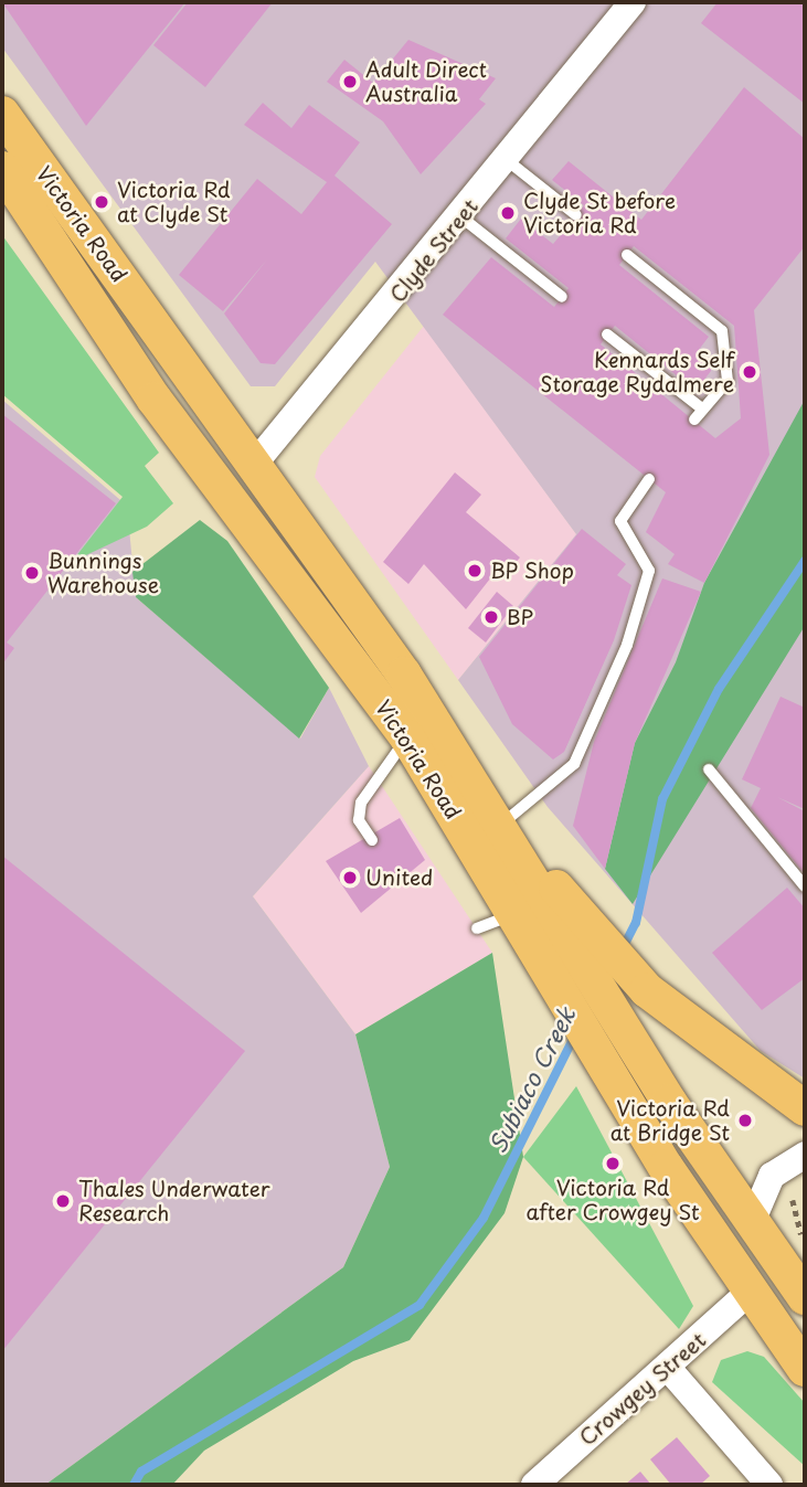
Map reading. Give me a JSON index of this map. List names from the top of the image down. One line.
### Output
{"streets":{"highway":["Victoria Road","Clyde Street"],"street":["Crowgey Street"]},"crossings":[["Victoria Road","Clyde Street"],["Victoria Road","Crowgey Street"]],"water":["Subiaco Creek"],"places":["Adult Direct Australia","Victoria Rd at Clyde St","Clyde St before Victoria Rd","Kennards Self Storage Rydalmere","BP Shop","Bunnings Warehouse","BP","United","Victoria Rd at Bridge St","Victoria Rd after Crowgey St","Thales Underwater Research"]}
